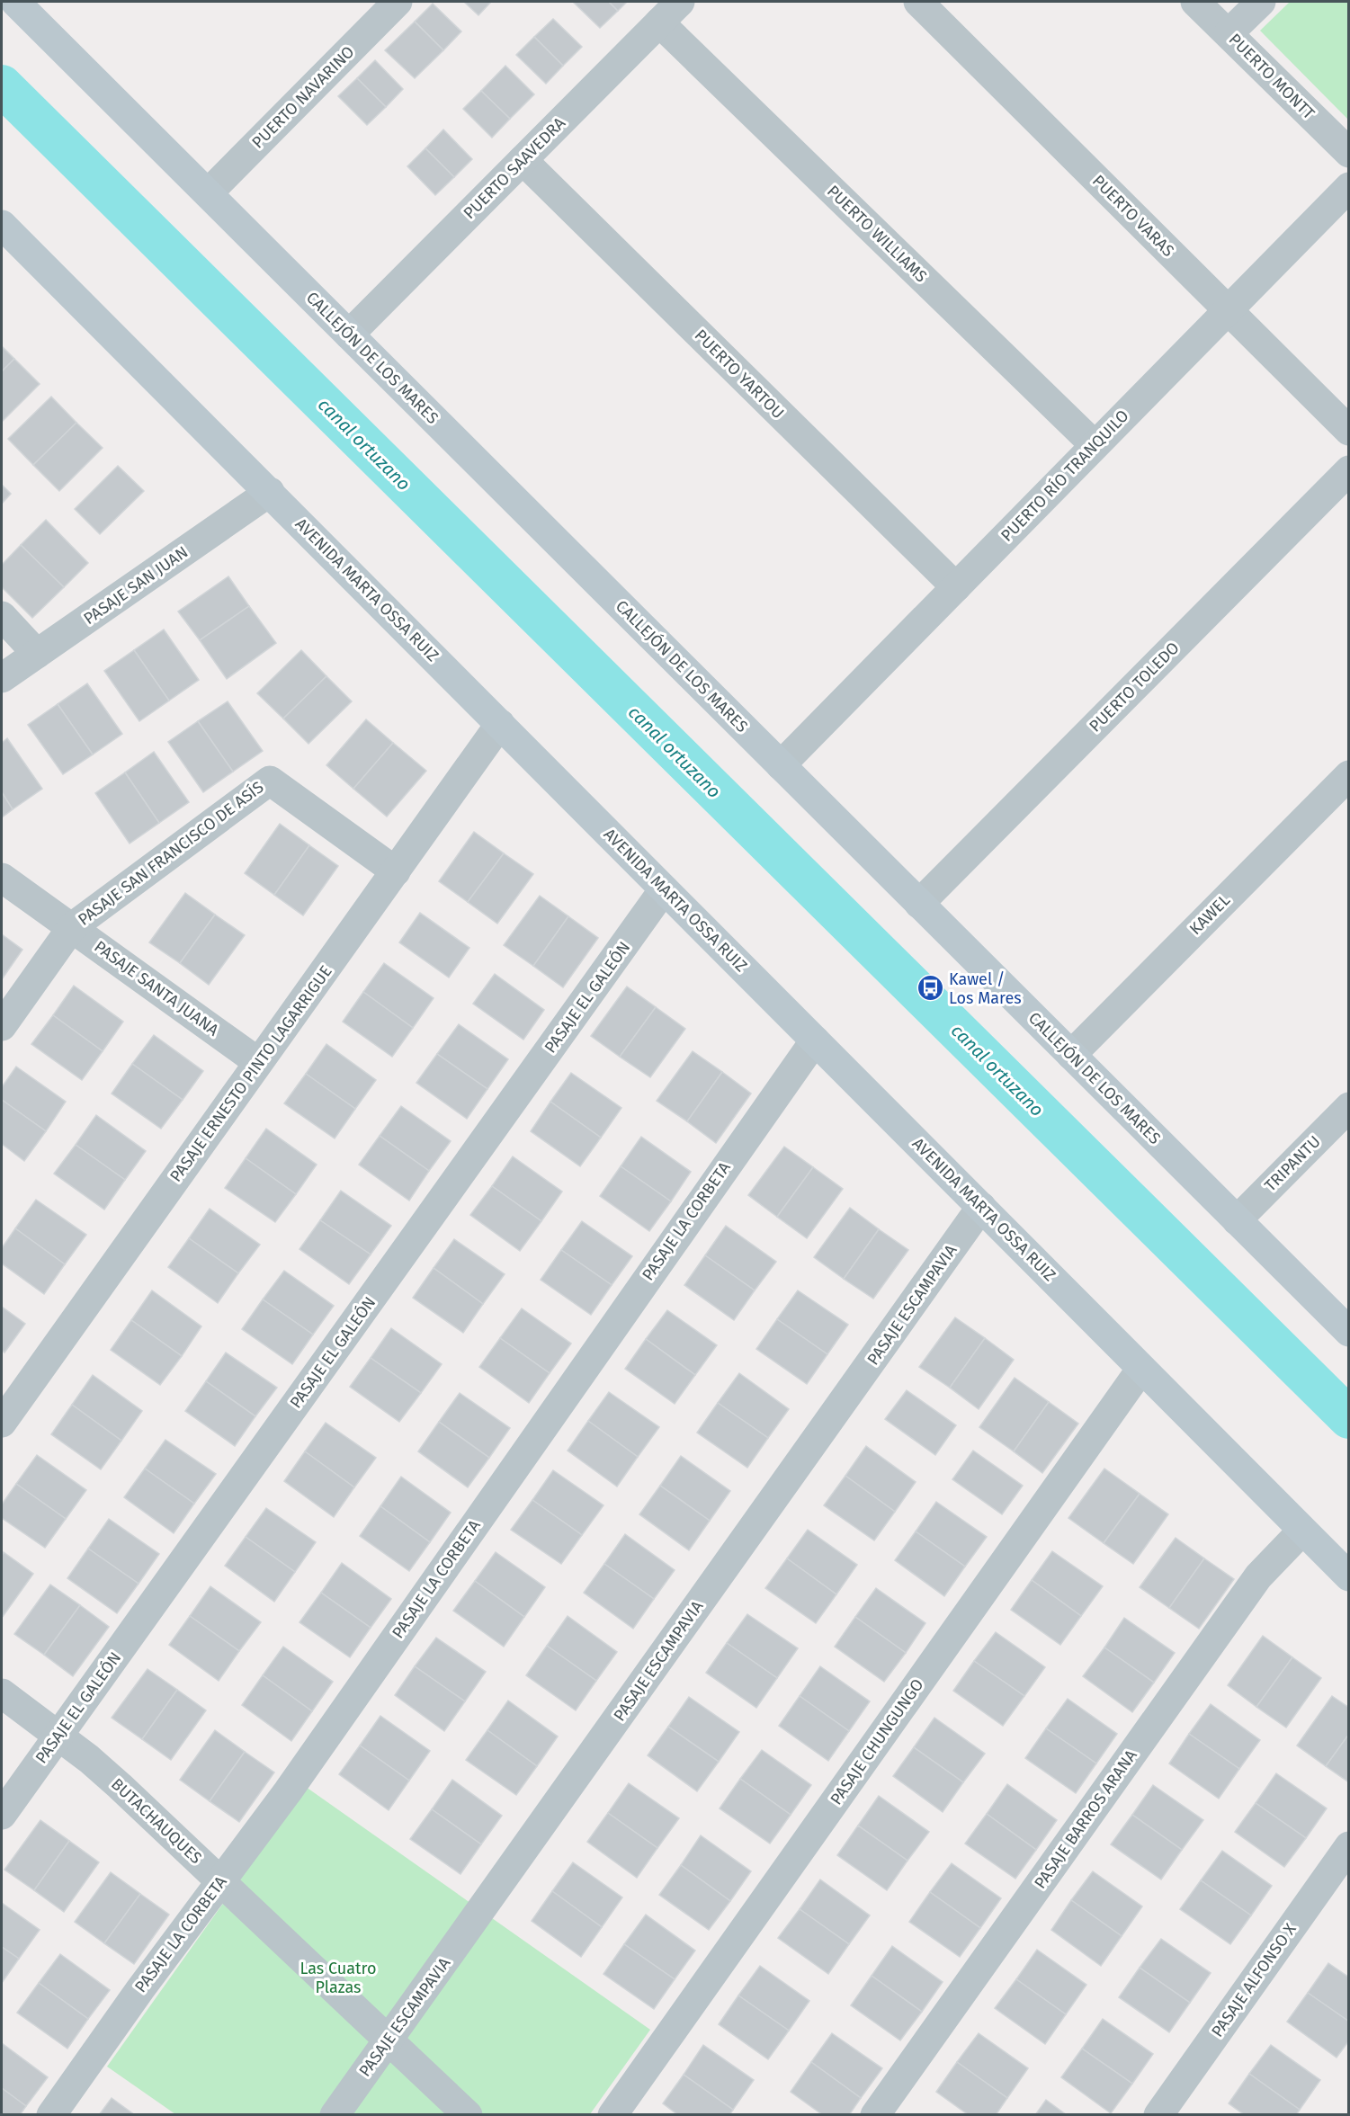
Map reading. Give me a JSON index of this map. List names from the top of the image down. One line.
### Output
{"streets":{"street":["PUERTO MONTT","PUERTO NAVARINO","PUERTO SAAVEDRA","PUERTO VARAS","PUERTO WILLIAMS","CALLEJÓN DE LOS MARES","PUERTO YARTOU","PUERTO RÍO TRANQUILO","PASAJE SAN JUAN","AVENIDA MARTA OSSA RUIZ","PUERTO TOLEDO","PASAJE SAN FRANCISCO DE ASÍS","KAWEL","PASAJE SANTA JUANA","PASAJE EL GALEÓN","PASAJE ERNESTO PINTO LAGARRIGUE","TRIPANTU","PASAJE LA CORBETA","PASAJE ESCAMPAVIA","PASAJE CHUNGUNGO","PASAJE BARROS ARANA","BUTACHAUQUES","PASAJE ALFONSO X"]},"crossings":[["PUERTO NAVARINO","CALLEJÓN DE LOS MARES"],["PUERTO SAAVEDRA","PUERTO WILLIAMS"],["PUERTO SAAVEDRA","CALLEJÓN DE LOS MARES"],["PUERTO SAAVEDRA","PUERTO YARTOU"],["PUERTO VARAS","PUERTO RÍO TRANQUILO"],["PUERTO WILLIAMS","PUERTO RÍO TRANQUILO"],["CALLEJÓN DE LOS MARES","PUERTO RÍO TRANQUILO"],["CALLEJÓN DE LOS MARES","PUERTO TOLEDO"],["CALLEJÓN DE LOS MARES","KAWEL"],["CALLEJÓN DE LOS MARES","TRIPANTU"],["PUERTO YARTOU","PUERTO RÍO TRANQUILO"],["PASAJE SAN JUAN","AVENIDA MARTA OSSA RUIZ"],["AVENIDA MARTA OSSA RUIZ","PASAJE EL GALEÓN"],["AVENIDA MARTA OSSA RUIZ","PASAJE ERNESTO PINTO LAGARRIGUE"],["AVENIDA MARTA OSSA RUIZ","PASAJE LA CORBETA"],["AVENIDA MARTA OSSA RUIZ","PASAJE ESCAMPAVIA"],["AVENIDA MARTA OSSA RUIZ","PASAJE CHUNGUNGO"],["AVENIDA MARTA OSSA RUIZ","PASAJE BARROS ARANA"],["PASAJE SAN FRANCISCO DE ASÍS","PASAJE SANTA JUANA"],["PASAJE SAN FRANCISCO DE ASÍS","PASAJE ERNESTO PINTO LAGARRIGUE"],["PASAJE SANTA JUANA","PASAJE ERNESTO PINTO LAGARRIGUE"],["PASAJE EL GALEÓN","BUTACHAUQUES"],["PASAJE LA CORBETA","BUTACHAUQUES"],["PASAJE ESCAMPAVIA","BUTACHAUQUES"]],"water":["canal ortuzano"],"parks":["Las Cuatro Plazas"],"places":{"bus stop":["Kawel / Los Mares"]}}
